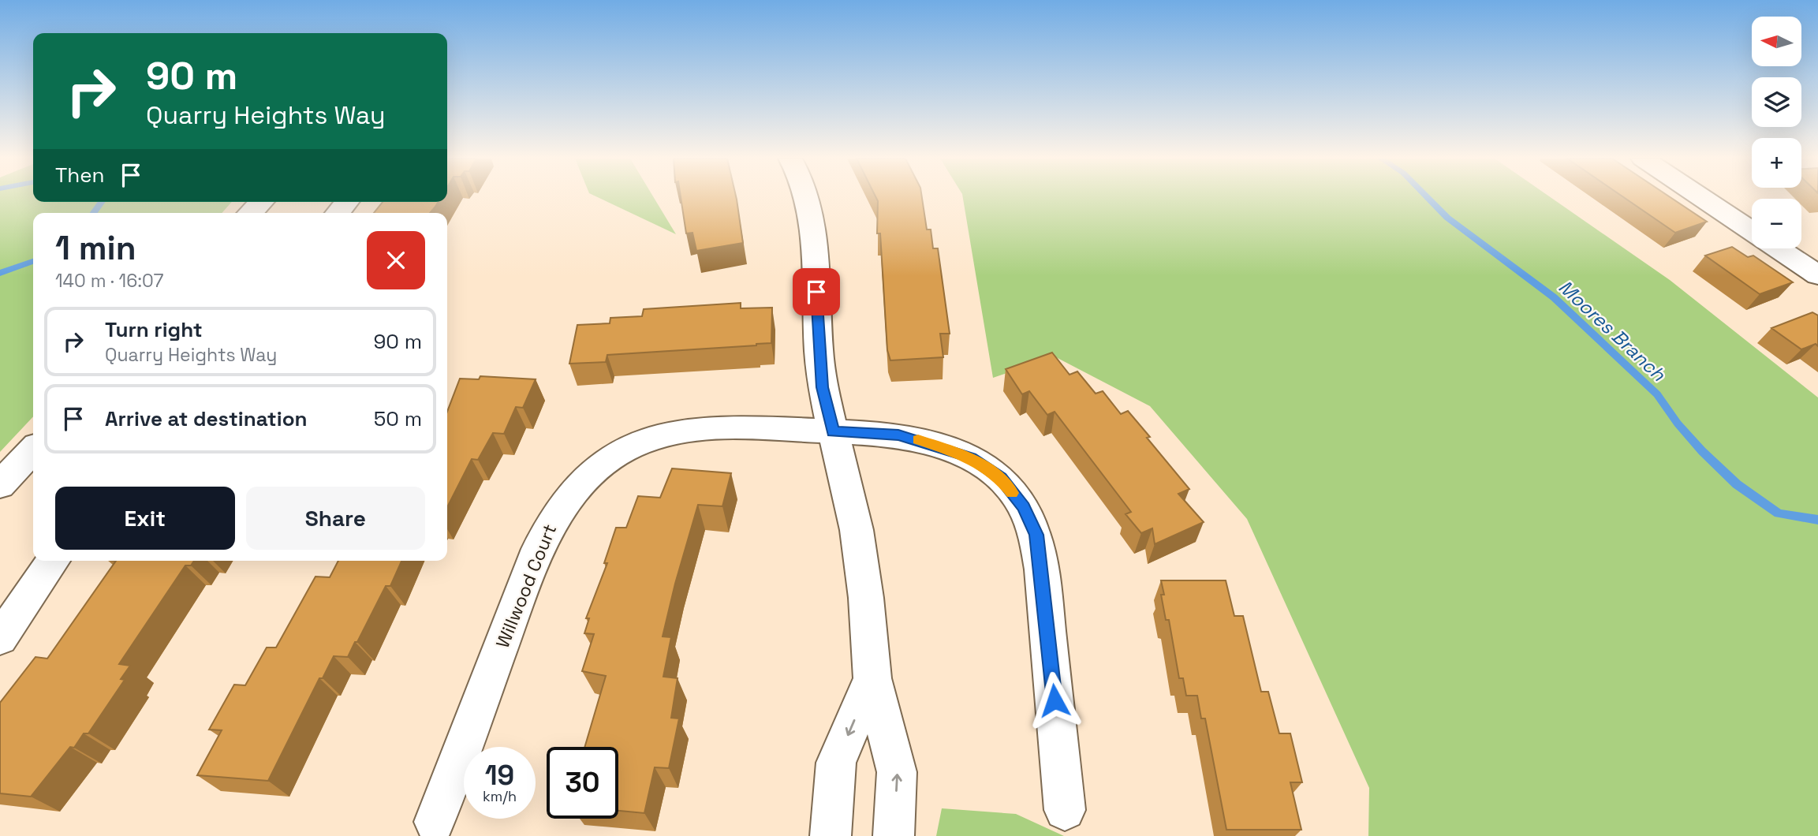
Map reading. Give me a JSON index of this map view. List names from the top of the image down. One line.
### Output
{"streets":{"street":["Willwood Court"]},"water":["Moores Branch"],"north":"left","page":{"map_buttons":["+","−"],"turn":["90 m","Quarry Heights Way"],"then":"Then","heading":["1 min","140 m · 16:07"],"list":[{"name":"Turn right","note":"Quarry Heights Way","value":"90 m"},{"name":"Arrive at destination","value":"50 m"}],"buttons":["Exit","Share"],"speed":"19 km/h","limit":"30"}}
